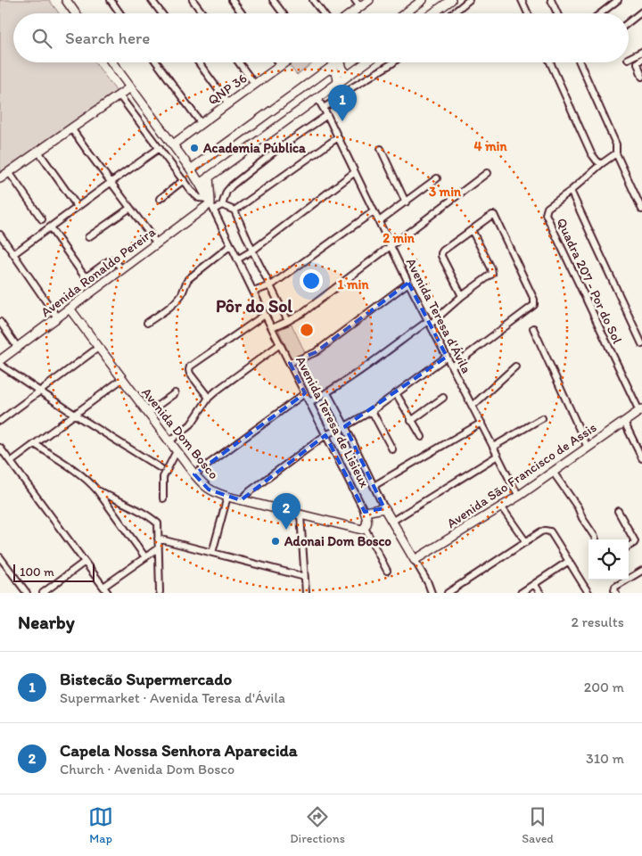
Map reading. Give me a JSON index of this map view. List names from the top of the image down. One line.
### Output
{"streets":{"street":["QNP 36","Avenida Ronaldo Pereira","Quadra 207 - Por do Sol","Avenida Teresa d'Ávila","Avenida Teresa de Lisieux","Avenida Dom Bosco","Avenida São Francisco de Assis"]},"crossings":[["Avenida Ronaldo Pereira","Avenida Teresa de Lisieux"],["Avenida Ronaldo Pereira","Avenida Dom Bosco"],["Quadra 207 - Por do Sol","Avenida São Francisco de Assis"],["Avenida Teresa d'Ávila","Avenida São Francisco de Assis"],["Avenida Teresa de Lisieux","Avenida Dom Bosco"]],"districts":["Pôr do Sol"],"places":["Academia Pública","Adonai Dom Bosco"],"scale_bar":"100 m","page":{"search":"Search here","pins":["1","2"],"scale":"100 m","heading":["Nearby","2 results"],"list":[{"mark":"1","name":"Bistecão Supermercado","note":"Supermarket · Avenida Teresa d'Ávila","value":"200 m"},{"mark":"2","name":"Capela Nossa Senhora Aparecida","note":"Church · Avenida Dom Bosco","value":"310 m"}],"nav":["Map","Directions","Saved"]},"rings":["4 min","3 min","2 min","1 min"]}
